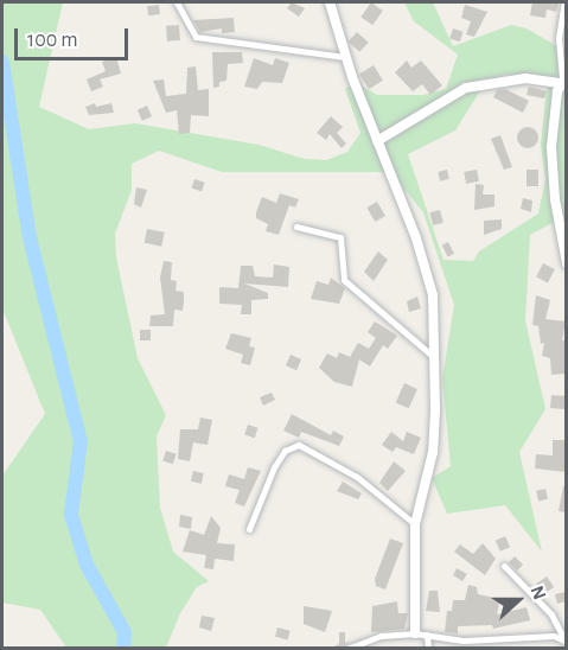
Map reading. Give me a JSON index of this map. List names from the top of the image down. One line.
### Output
{"scale_bar":"100 m","north":"right"}
